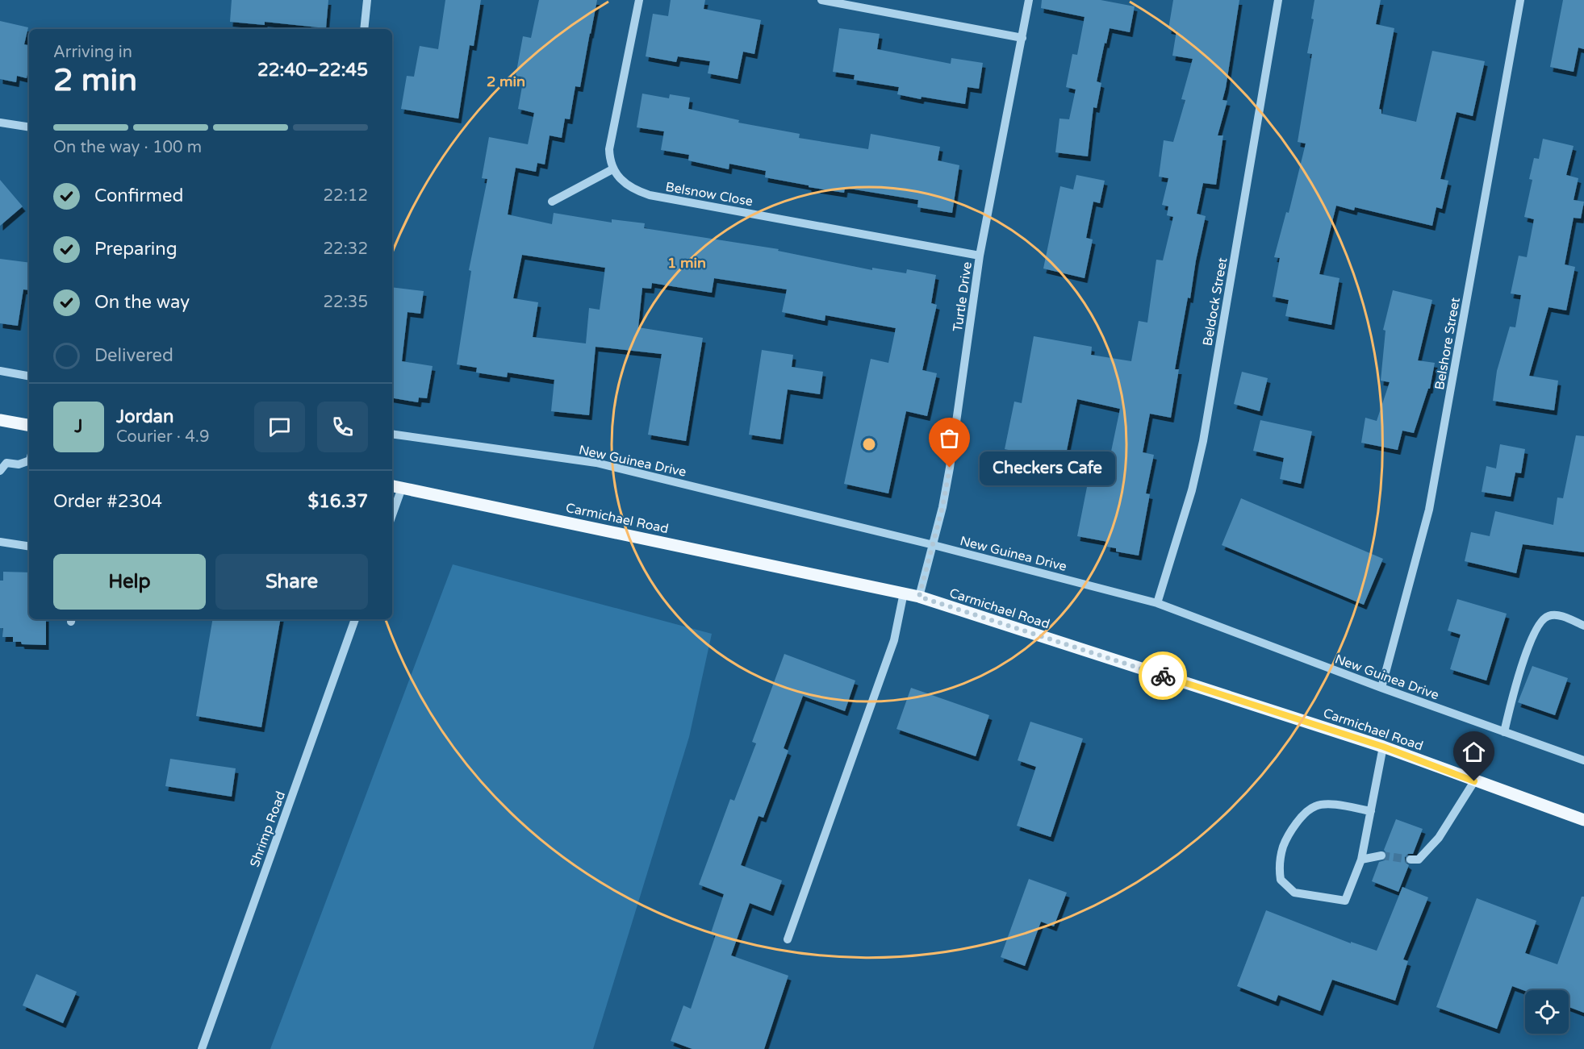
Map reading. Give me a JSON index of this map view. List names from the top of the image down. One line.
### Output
{"streets":{"main road":["Carmichael Road"],"street":["Belsnow Close","Turtle Drive","Beldock Street","Belshore Street","New Guinea Drive","Shrimp Road"]},"crossings":[["Belsnow Close","Turtle Drive"],["Turtle Drive","New Guinea Drive"],["Turtle Drive","Carmichael Road"],["Beldock Street","New Guinea Drive"],["Belshore Street","New Guinea Drive"]],"places":["Checkers Cafe"],"page":{"heading":["2 min","Arriving in","22:40–22:45"],"panel":["Jordan","Courier · 4.9","Order #2304","$16.37"],"bar":"On the way · 100 m","list":[["Confirmed","22:12"],["Preparing","22:32"],["On the way","22:35"],"Delivered"],"round":"J","bubble":"Checkers Cafe","buttons":["Help","Share"]},"rings":["2 min","1 min"]}
